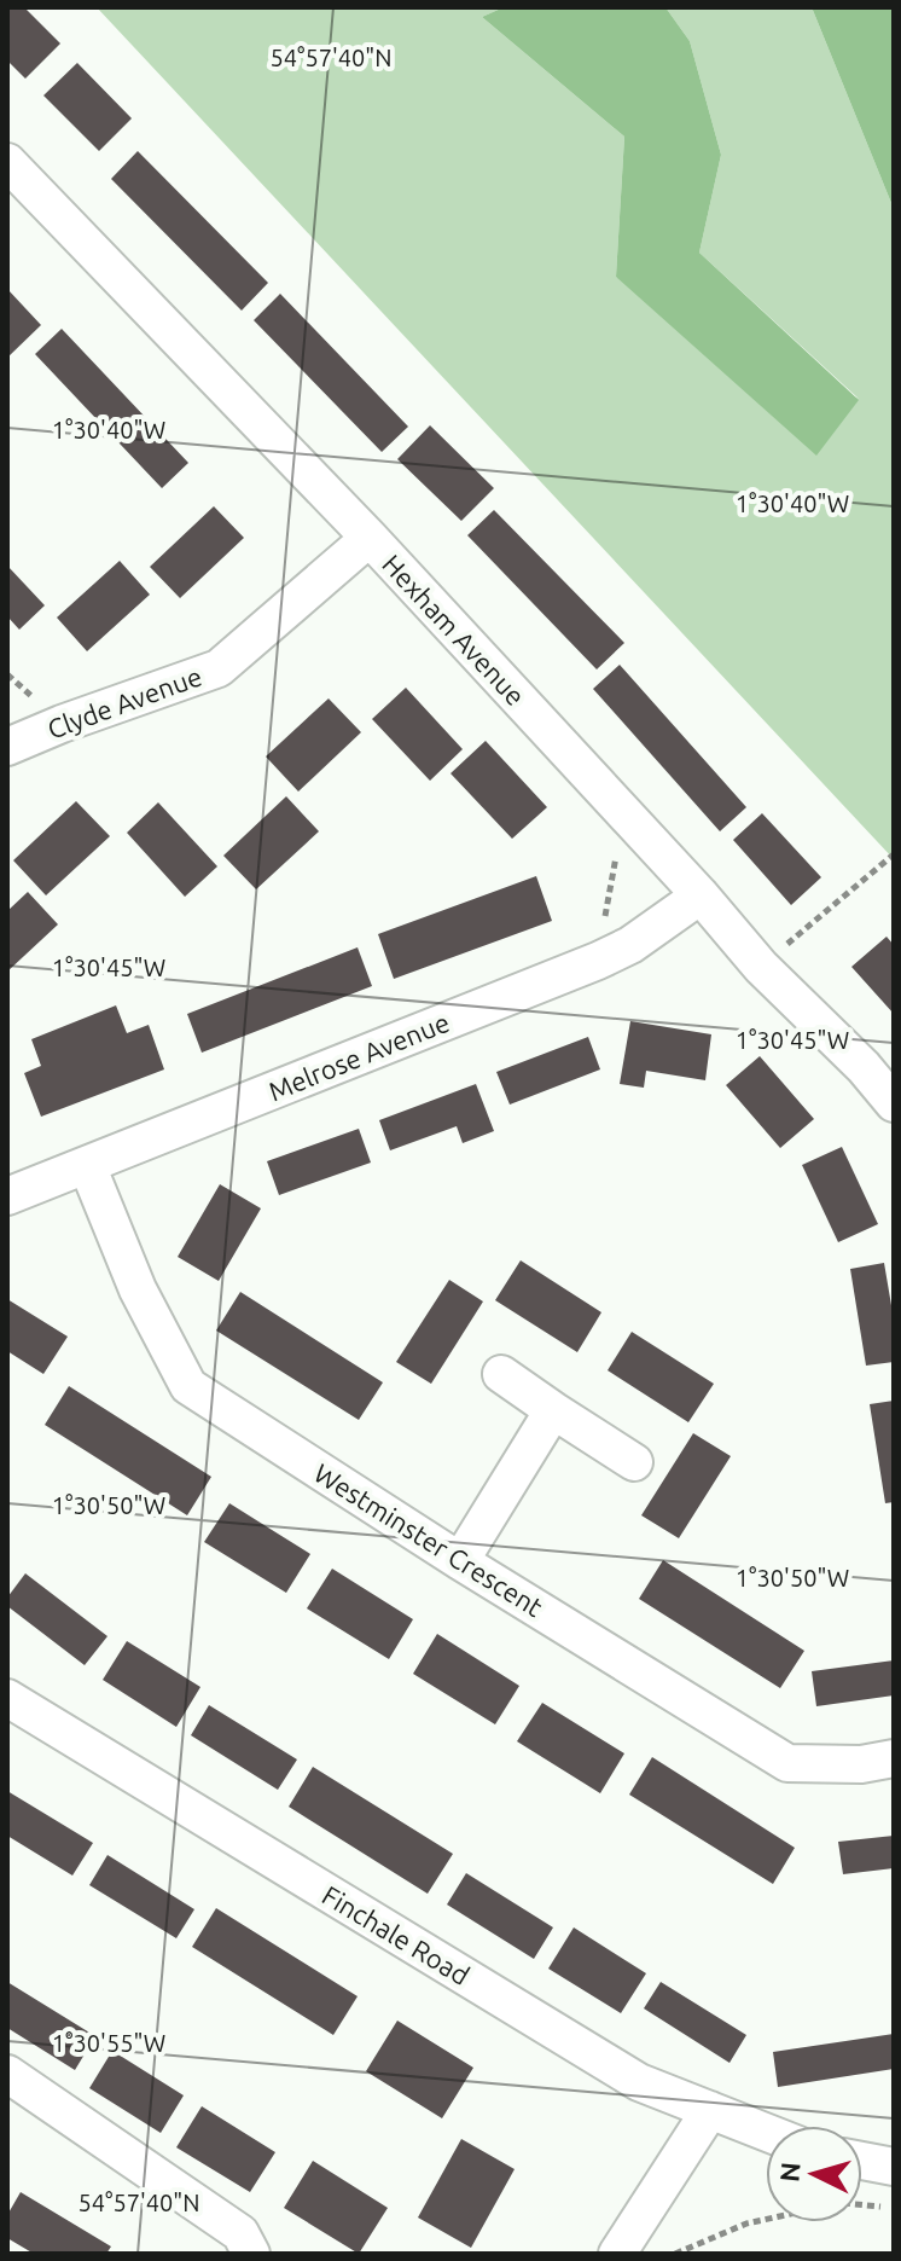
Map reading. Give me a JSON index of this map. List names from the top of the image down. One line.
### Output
{"streets":{"street":["Hexham Avenue","Clyde Avenue","Melrose Avenue","Westminster Crescent","Finchale Road"]},"crossings":[["Hexham Avenue","Clyde Avenue"],["Hexham Avenue","Melrose Avenue"],["Melrose Avenue","Westminster Crescent"]],"north":"left","coordinates":["54°57'40\"N","1°30'40\"W","1°30'45\"W","1°30'50\"W","1°30'55\"W"]}
